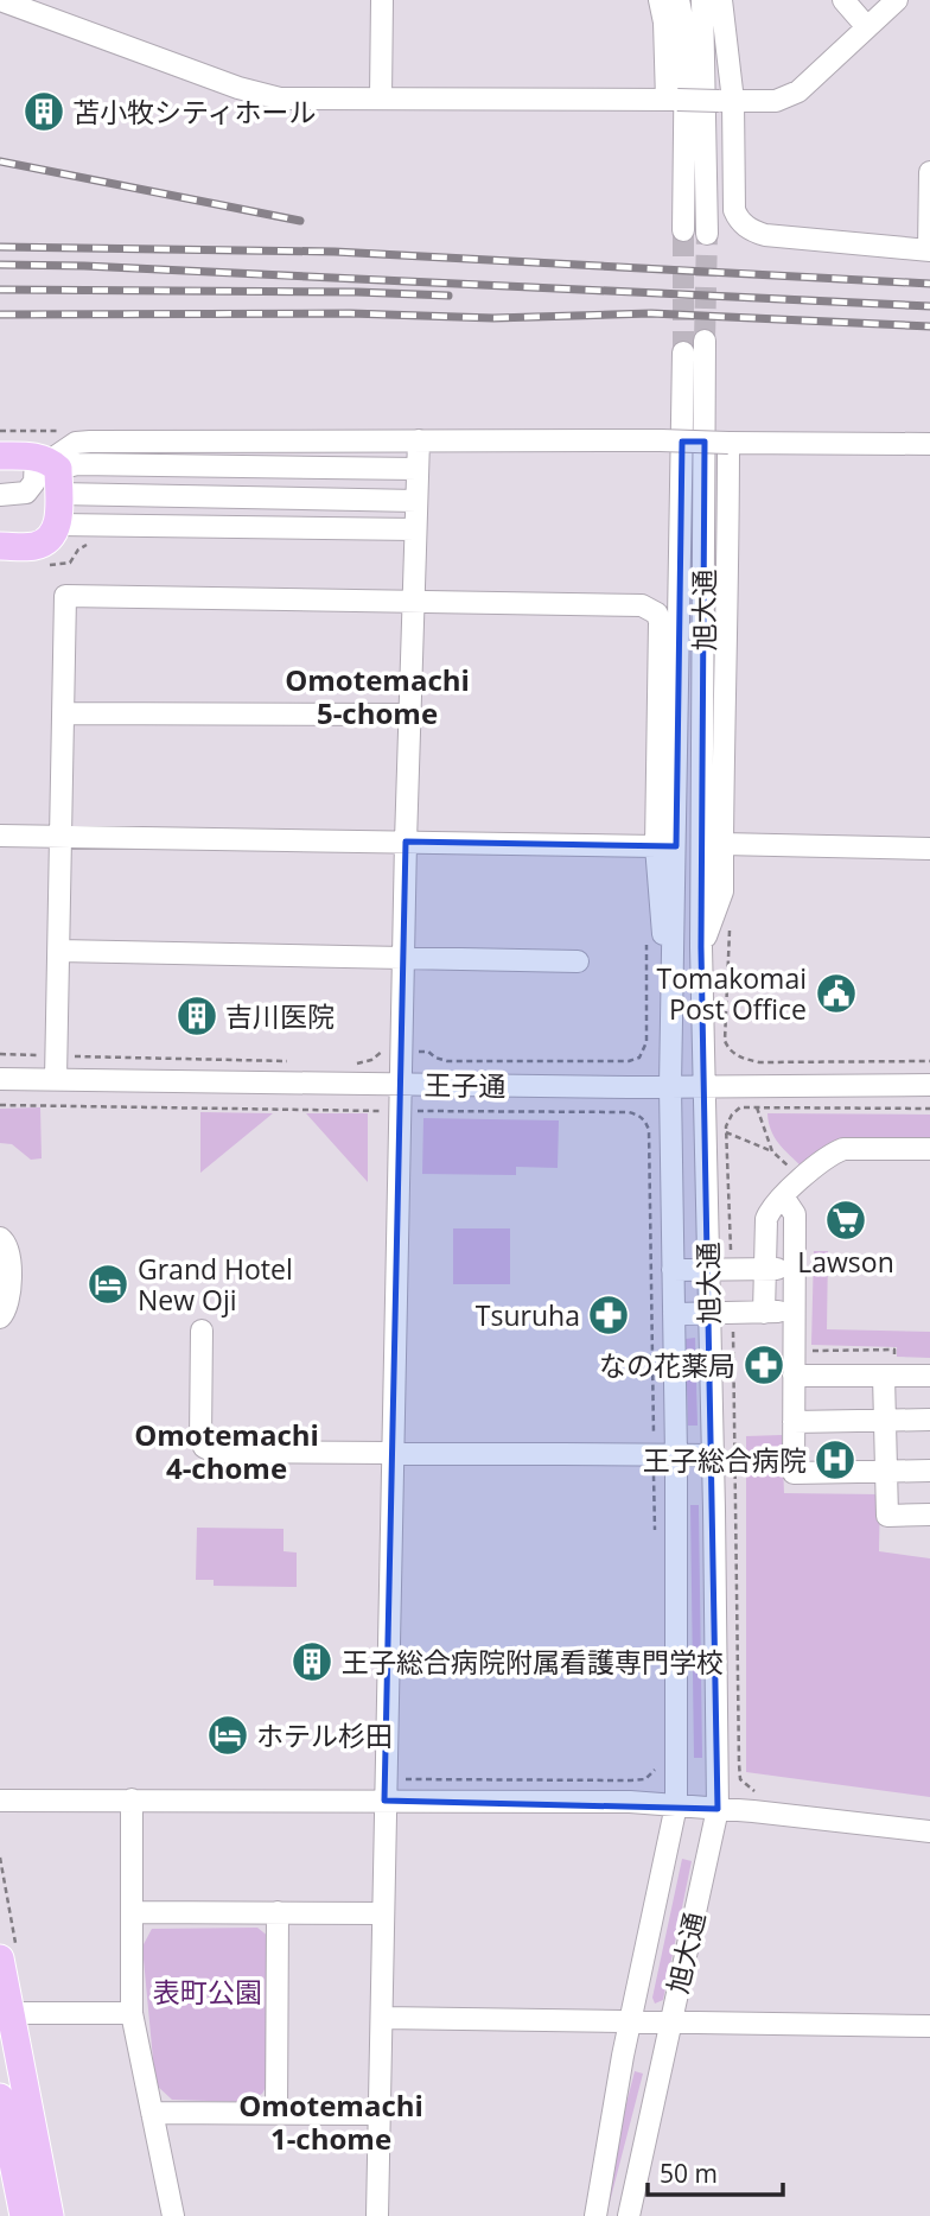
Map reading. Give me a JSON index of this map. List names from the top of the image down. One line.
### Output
{"streets":{"street":["旭大通","王子通"]},"crossings":[["旭大通","王子通"]],"districts":["Omotemachi 5-chome","Omotemachi 4-chome","Omotemachi 1-chome"],"parks":["表町公園"],"places":{"building":["苫小牧シティホール","吉川医院","王子総合病院附属看護専門学校"],"public building":["Tomakomai Post Office"],"supermarket":["Lawson"],"hotel":["Grand Hotel New Oji","ホテル杉田"],"pharmacy":["Tsuruha","なの花薬局"],"hospital":["王子総合病院"]},"scale_bar":"50 m"}
